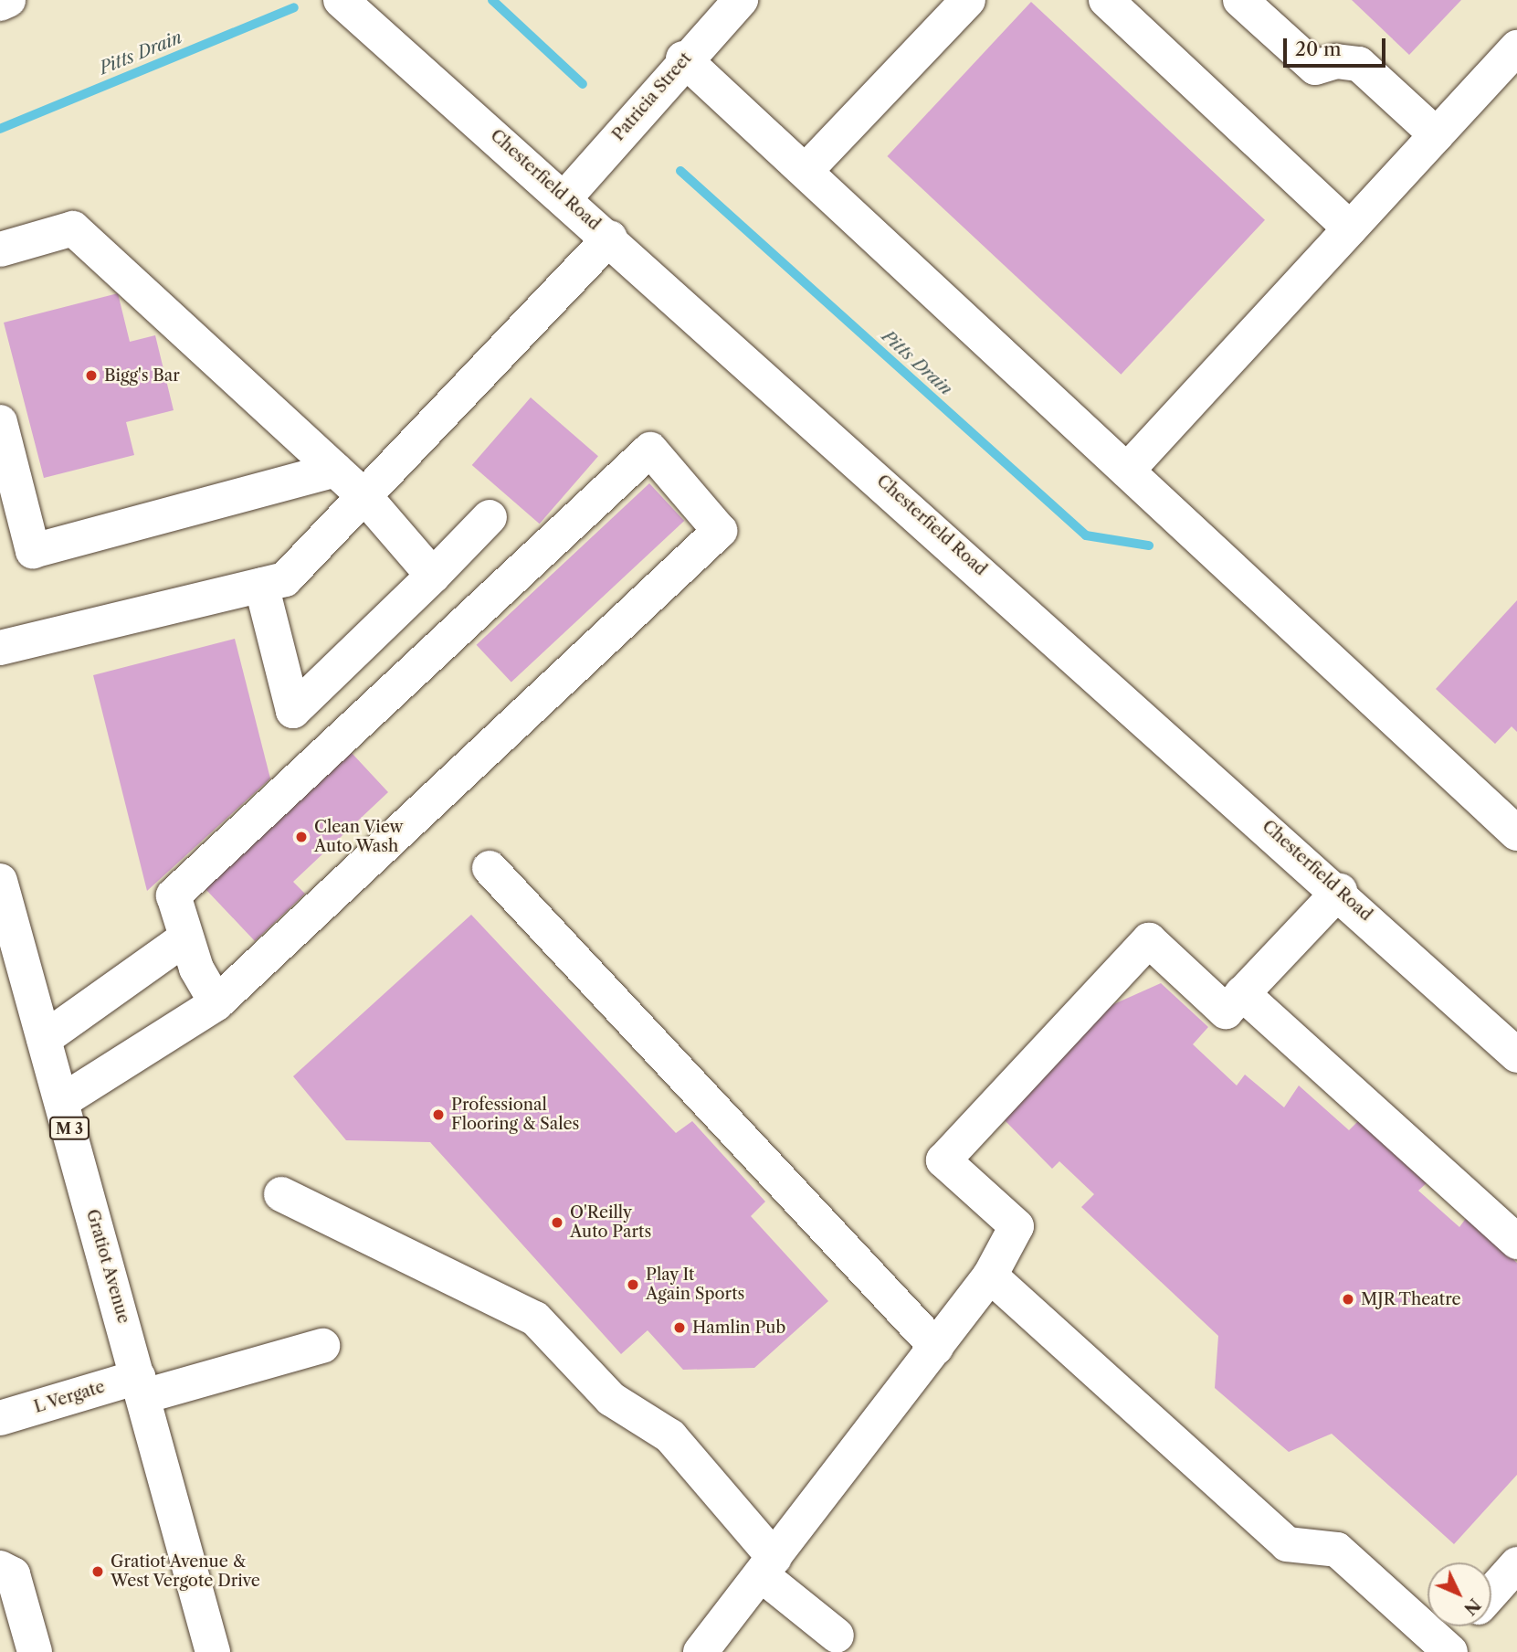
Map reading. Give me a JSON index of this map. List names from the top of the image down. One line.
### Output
{"streets":{"street":["Patricia Street","Chesterfield Road","M 3","Gratiot Avenue","L Vergate"]},"crossings":[["Patricia Street","Chesterfield Road"],["Gratiot Avenue","L Vergate"]],"water":["Pitts Drain"],"places":["Bigg's Bar","Clean View Auto Wash","Professional Flooring & Sales","O'Reilly Auto Parts","Play It Again Sports","MJR Theatre","Hamlin Pub","Gratiot Avenue & West Vergote Drive"],"scale_bar":"20 m","north":"bottom right"}
